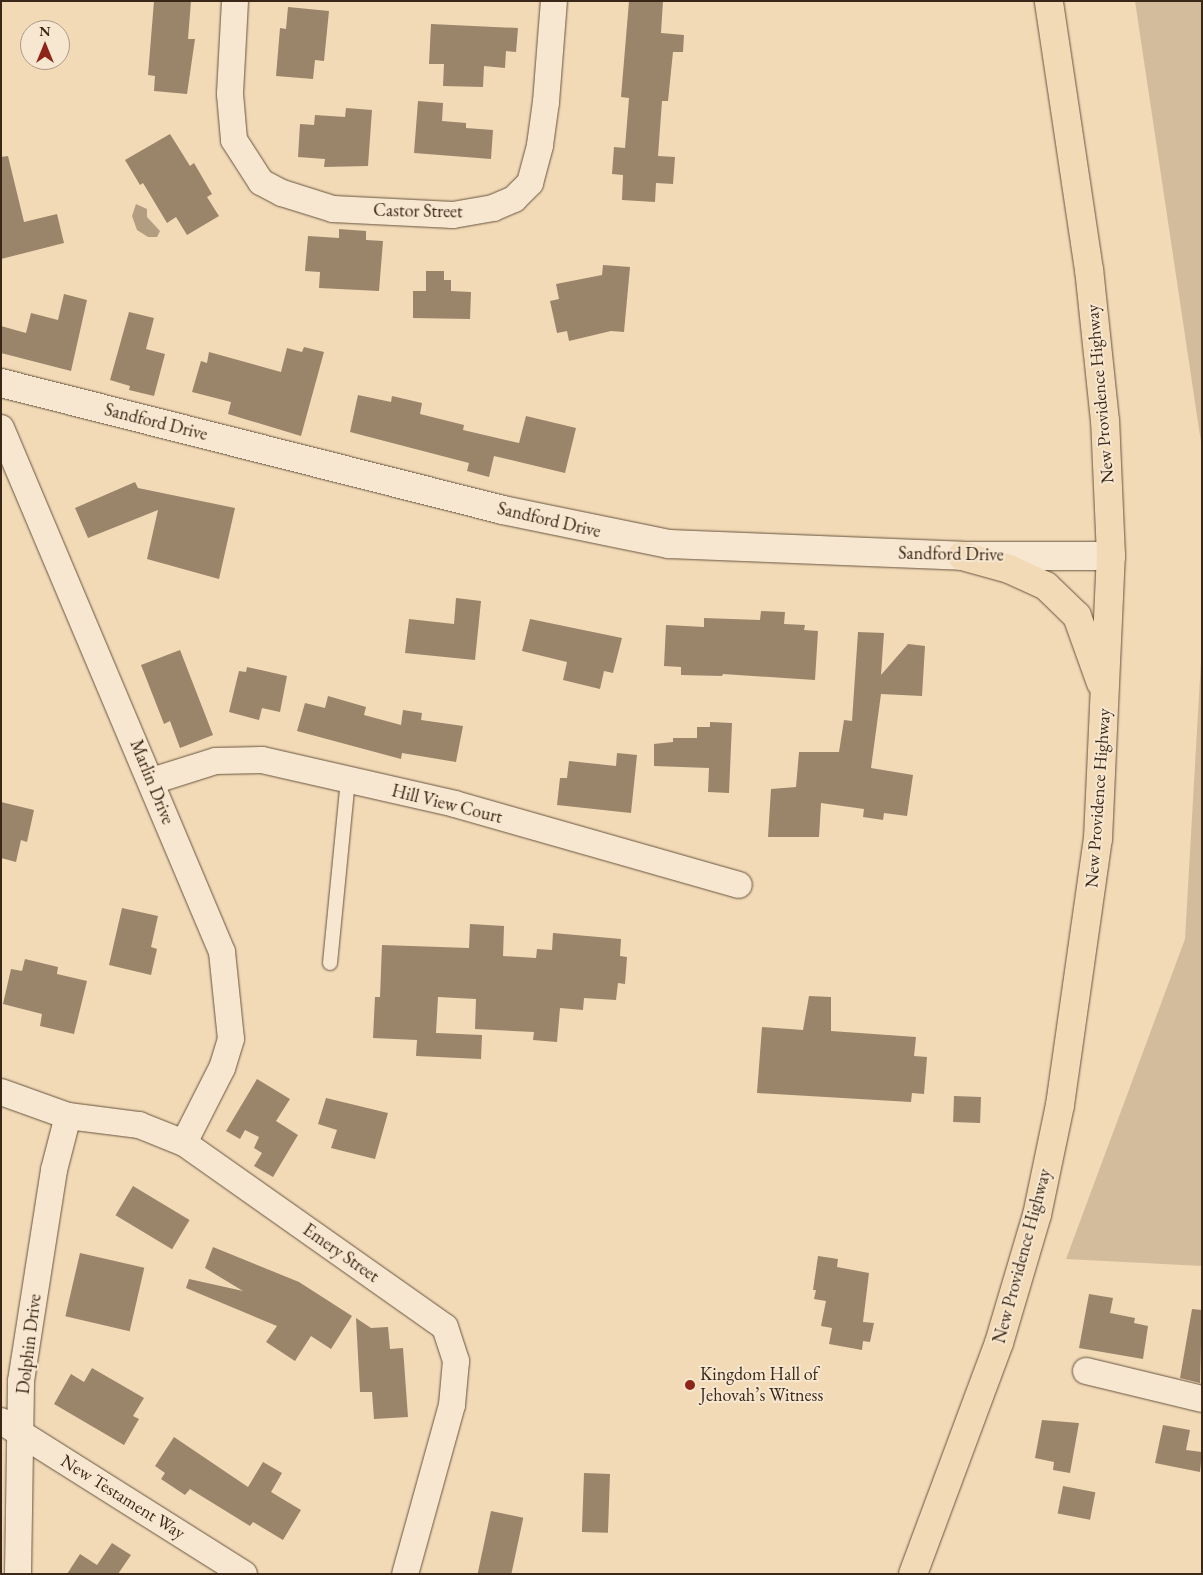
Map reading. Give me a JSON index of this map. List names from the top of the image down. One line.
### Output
{"streets":{"highway":["New Providence Highway"],"street":["Castor Street","Sandford Drive","Marlin Drive","Hill View Court","Emery Street","Dolphin Drive","New Testament Way"]},"crossings":[["New Providence Highway","Sandford Drive"],["Marlin Drive","Hill View Court"],["Marlin Drive","Emery Street"],["Emery Street","Dolphin Drive"],["Dolphin Drive","New Testament Way"]],"places":["Kingdom Hall of Jehovah’s Witness"],"north":"top"}
